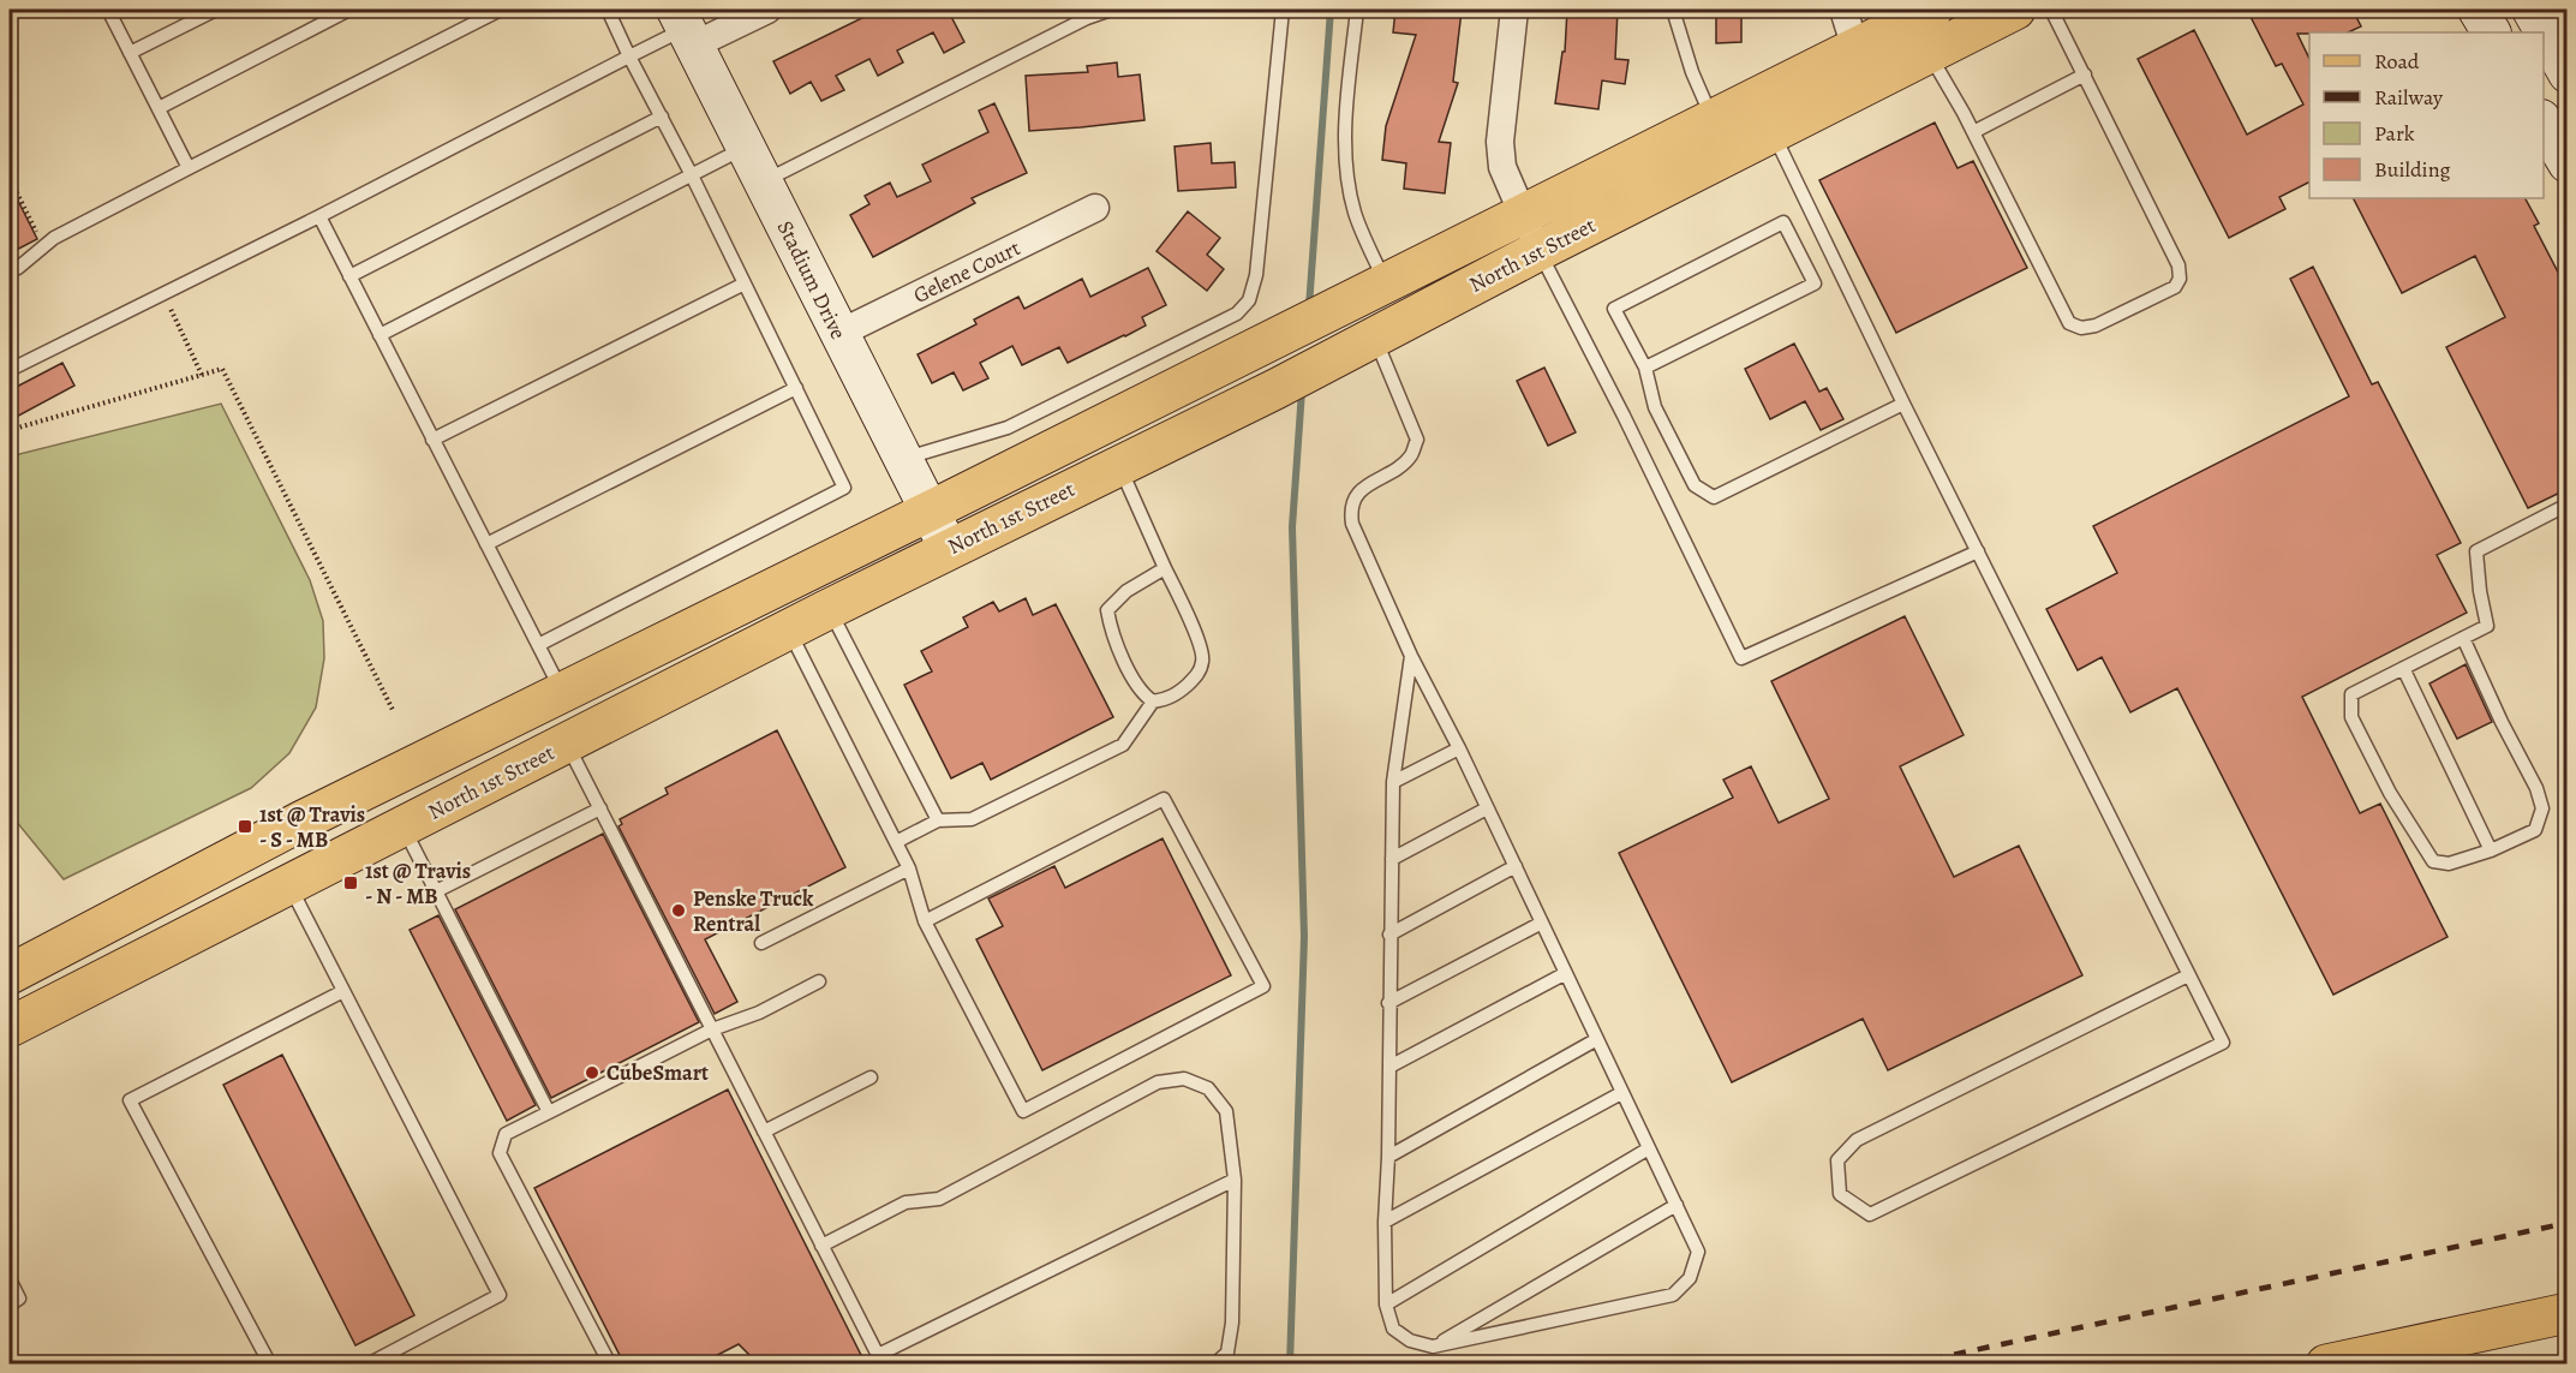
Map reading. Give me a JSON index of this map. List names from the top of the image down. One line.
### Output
{"streets":{"main road":["North 1st Street"],"street":["Gelene Court","Stadium Drive"]},"crossings":[["North 1st Street","Stadium Drive"],["Gelene Court","Stadium Drive"]],"places":{"transit":["1st @ Travis - S - MB","1st @ Travis - N - MB"],"other":["Penske Truck Rentral","CubeSmart"]},"legend":["Road","Railway","Park","Building"]}
